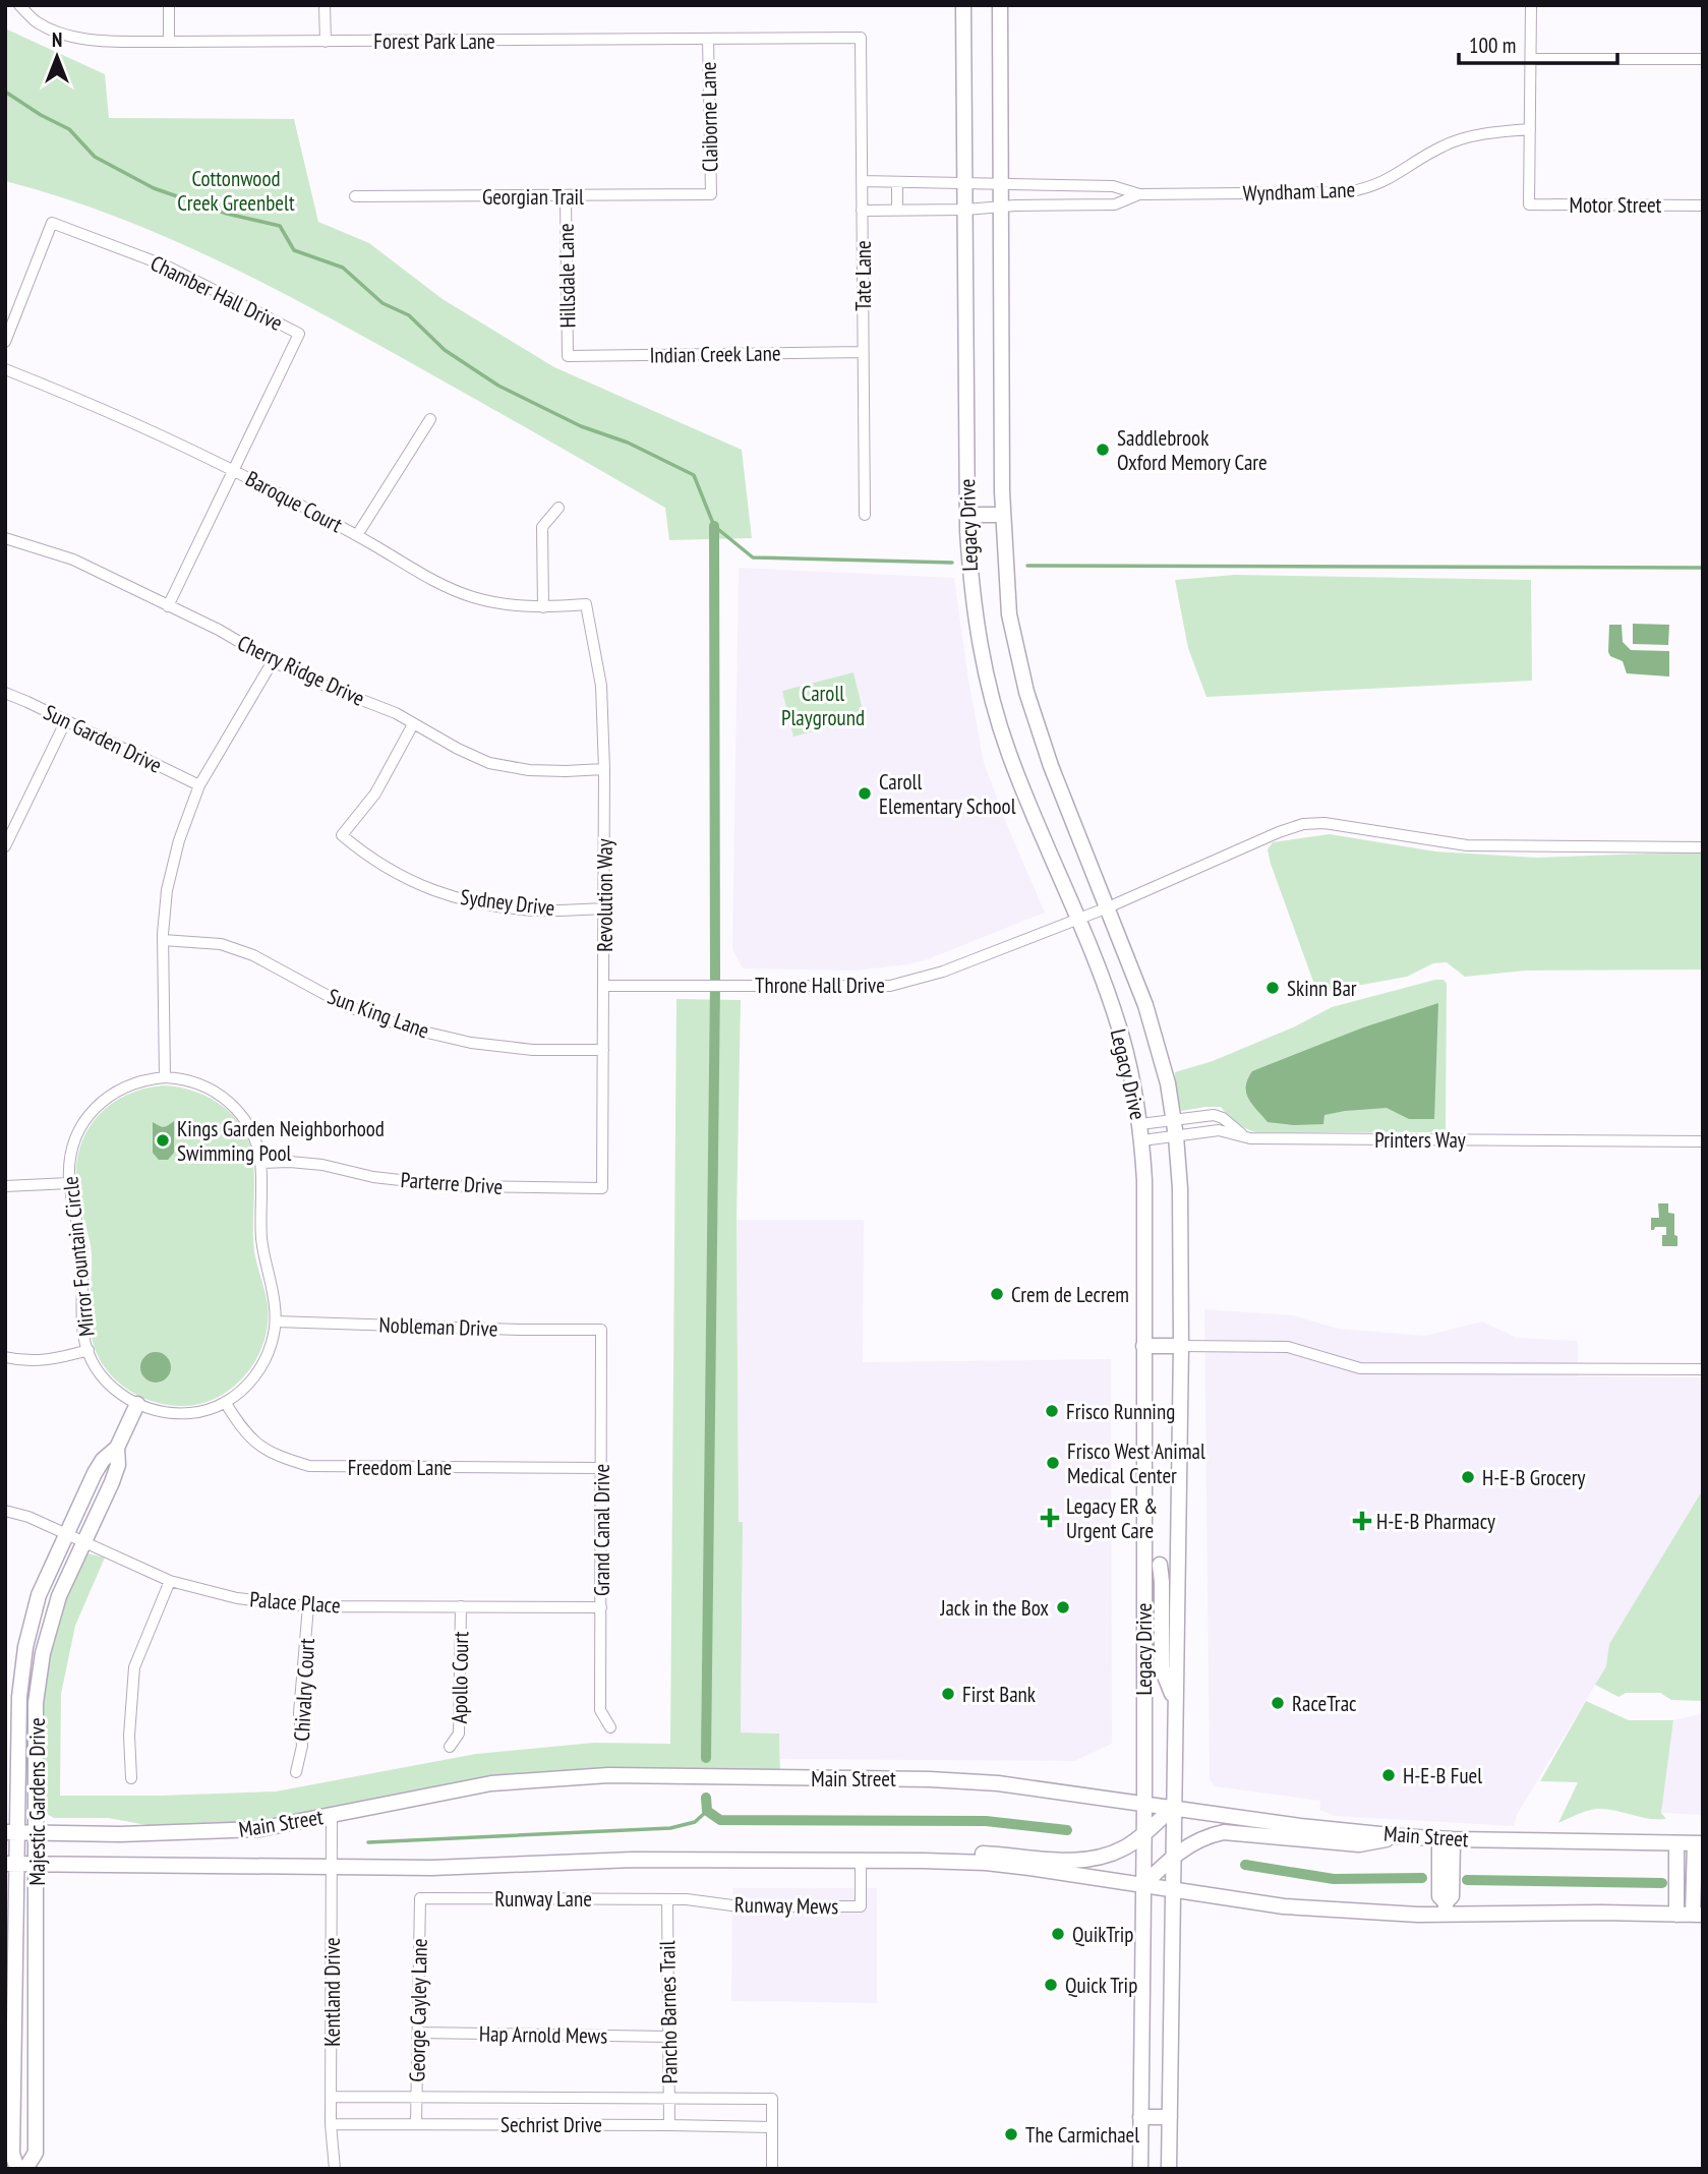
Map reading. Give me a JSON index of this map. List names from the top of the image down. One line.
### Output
{"streets":{"main road":["Legacy Drive","Main Street","Majestic Gardens Drive"],"street":["Forest Park Lane","Claiborne Lane","Wyndham Lane","Georgian Trail","Motor Street","Hillsdale Lane","Tate Lane","Chamber Hall Drive","Indian Creek Lane","Baroque Court","Cherry Ridge Drive","Sun Garden Drive","Revolution Way","Sydney Drive","Throne Hall Drive","Sun King Lane","Printers Way","Parterre Drive","Mirror Fountain Circle","Nobleman Drive","Freedom Lane","Grand Canal Drive","Palace Place","Apollo Court","Chivalry Court","Runway Lane","Runway Mews","Kentland Drive","George Cayley Lane","Pancho Barnes Trail","Hap Arnold Mews","Sechrist Drive"]},"crossings":[["Forest Park Lane","Claiborne Lane"],["Forest Park Lane","Tate Lane"],["Claiborne Lane","Georgian Trail"],["Wyndham Lane","Motor Street"],["Wyndham Lane","Tate Lane"],["Wyndham Lane","Legacy Drive"],["Georgian Trail","Hillsdale Lane"],["Hillsdale Lane","Indian Creek Lane"],["Tate Lane","Indian Creek Lane"],["Chamber Hall Drive","Baroque Court"],["Chamber Hall Drive","Cherry Ridge Drive"],["Baroque Court","Revolution Way"],["Legacy Drive","Throne Hall Drive"],["Legacy Drive","Printers Way"],["Legacy Drive","Main Street"],["Cherry Ridge Drive","Revolution Way"],["Cherry Ridge Drive","Sydney Drive"],["Revolution Way","Sydney Drive"],["Revolution Way","Throne Hall Drive"],["Revolution Way","Sun King Lane"],["Revolution Way","Parterre Drive"],["Parterre Drive","Mirror Fountain Circle"],["Mirror Fountain Circle","Nobleman Drive"],["Mirror Fountain Circle","Freedom Lane"],["Mirror Fountain Circle","Majestic Gardens Drive"],["Nobleman Drive","Grand Canal Drive"],["Freedom Lane","Grand Canal Drive"],["Grand Canal Drive","Palace Place"],["Palace Place","Apollo Court"],["Palace Place","Chivalry Court"],["Palace Place","Majestic Gardens Drive"],["Main Street","Majestic Gardens Drive"],["Main Street","Runway Mews"],["Main Street","Kentland Drive"],["Runway Lane","Runway Mews"],["Runway Lane","George Cayley Lane"],["Runway Lane","Pancho Barnes Trail"],["Runway Mews","Pancho Barnes Trail"],["Kentland Drive","Sechrist Drive"],["George Cayley Lane","Hap Arnold Mews"],["George Cayley Lane","Sechrist Drive"],["Pancho Barnes Trail","Hap Arnold Mews"],["Pancho Barnes Trail","Sechrist Drive"]],"parks":["Cottonwood Creek Greenbelt","Caroll Playground"],"places":{"other":["Saddlebrook Oxford Memory Care","Caroll Elementary School","Skinn Bar","Kings Garden Neighborhood Swimming Pool","Crem de Lecrem","Frisco Running","Frisco West Animal Medical Center","H-E-B Grocery","Jack in the Box","First Bank","RaceTrac","H-E-B Fuel","QuikTrip","Quick Trip","The Carmichael"],"health":["Legacy ER & Urgent Care","H-E-B Pharmacy"]},"scale_bar":"100 m","north":"top"}
